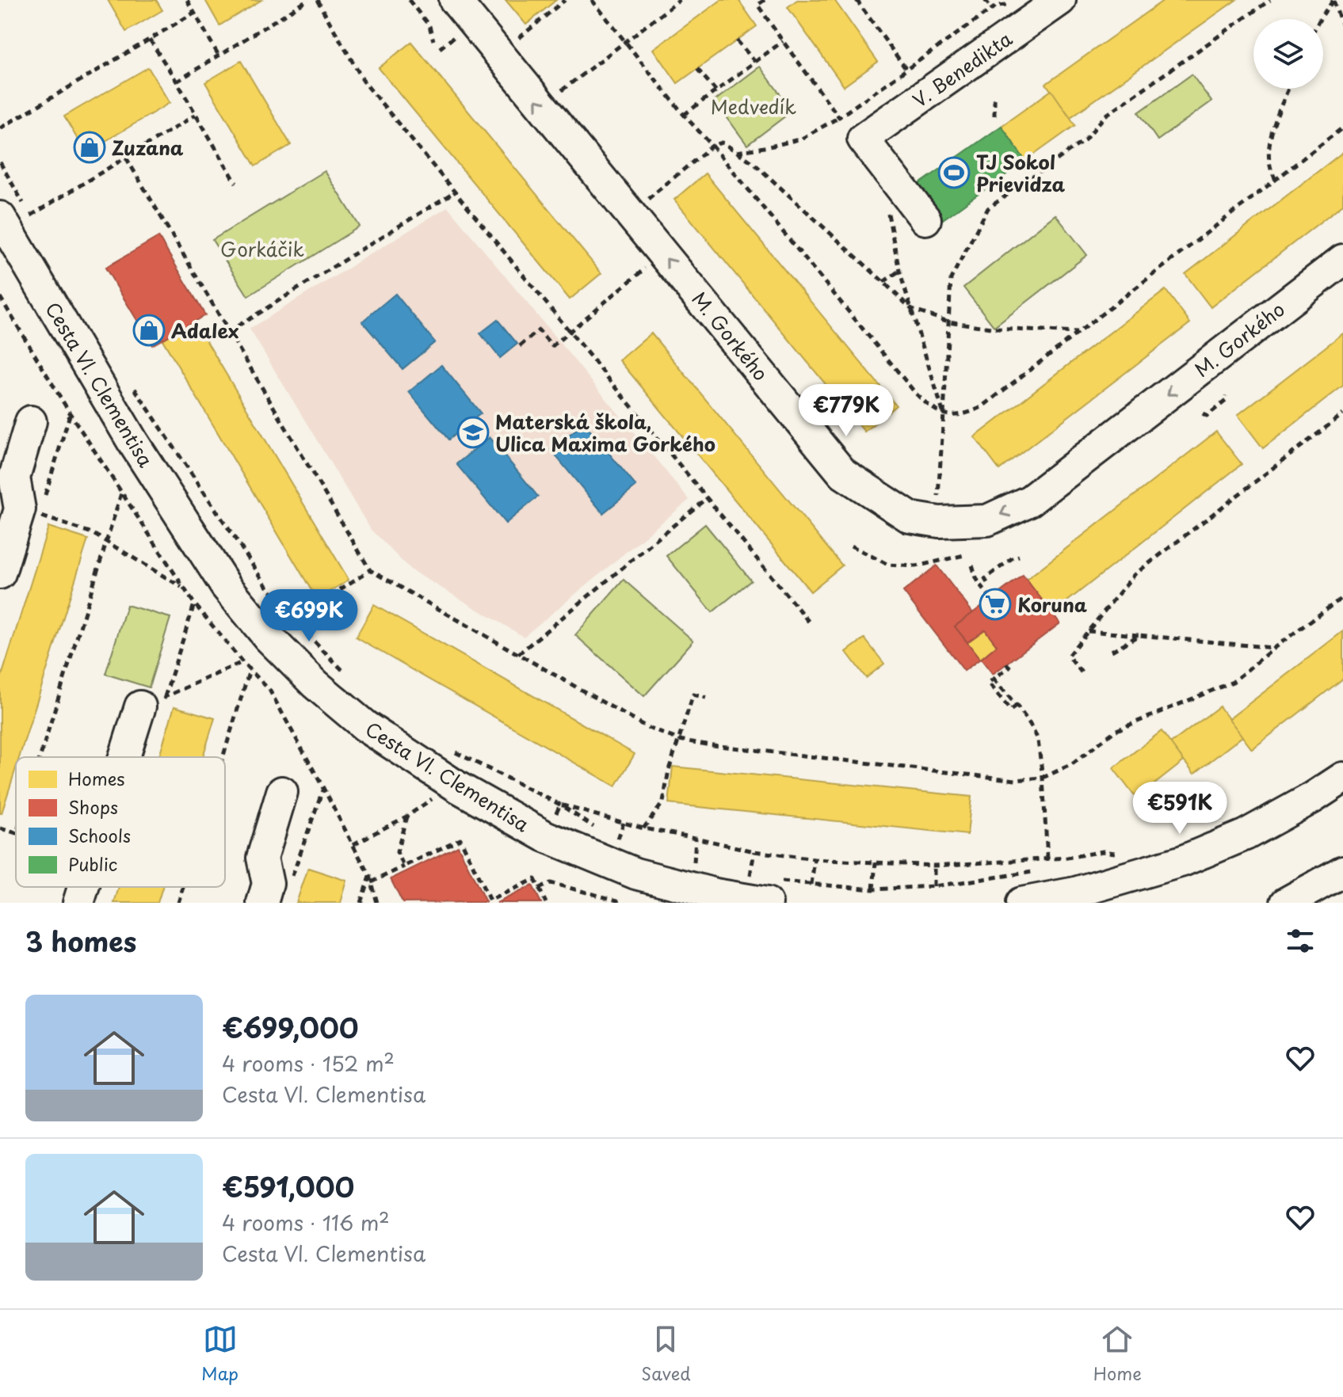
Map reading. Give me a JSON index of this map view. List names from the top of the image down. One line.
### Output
{"streets":{"street":["V. Benedikta","M. Gorkého","Cesta Vl. Clementisa"]},"parks":["Medvedík","Gorkáčik"],"places":{"shop":["Zuzana","Adalex"],"sports":["TJ Sokol Prievidza"],"school or university":["Materská škola, Ulica Maxima Gorkého"],"supermarket":["Koruna"]},"legend":["Homes","Shops","Schools","Public"],"page":{"price":["€779K","€699K","€591K"],"heading":"3 homes","list":[{"name":"€699,000","note":"4 rooms · 152 m² · Cesta Vl. Clementisa"},{"name":"€591,000","note":"4 rooms · 116 m² · Cesta Vl. Clementisa"}],"tabs":["Map","Saved","Home"]}}
